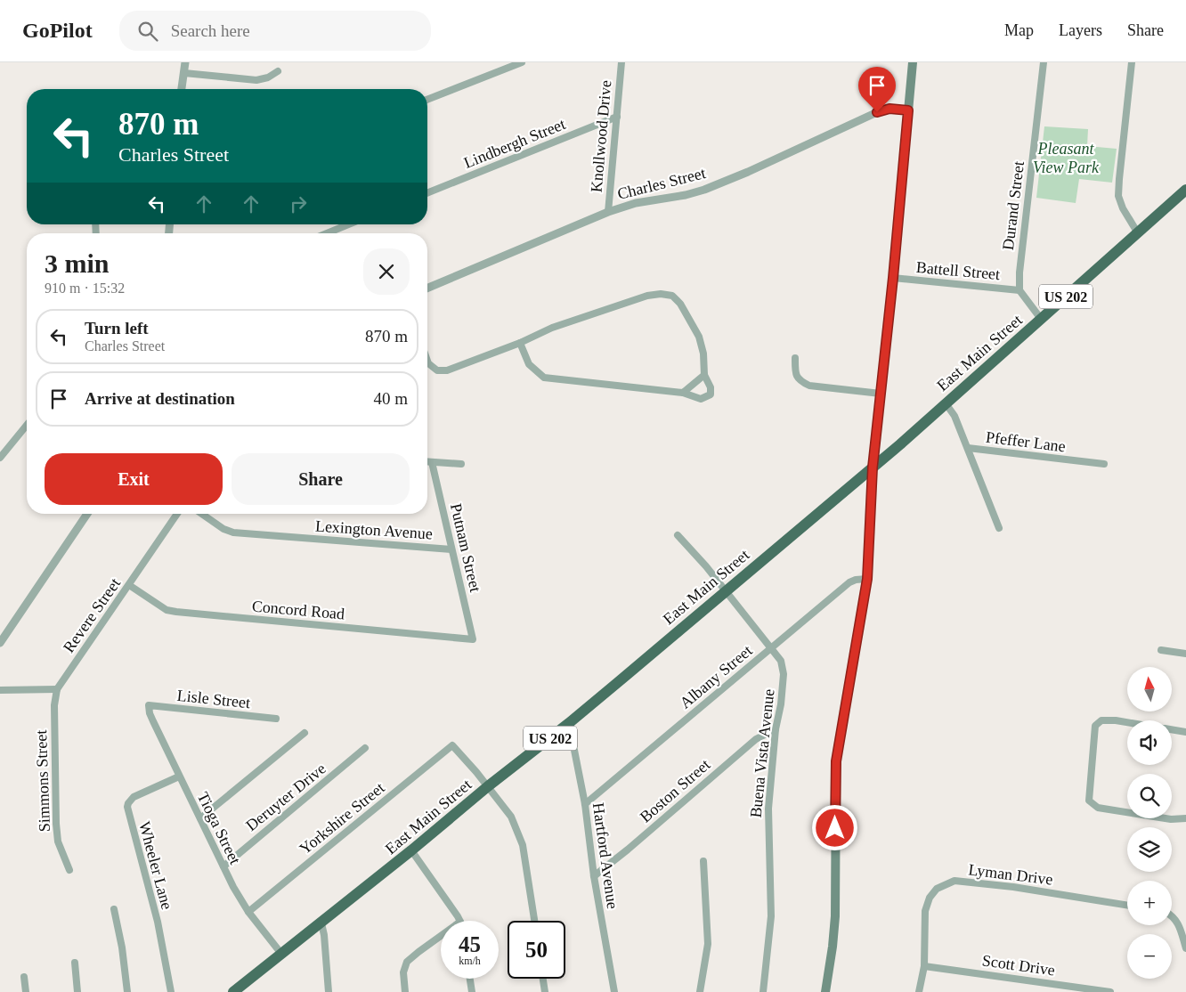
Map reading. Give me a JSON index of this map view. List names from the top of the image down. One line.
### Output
{"streets":{"highway":["US 202","East Main Street"],"street":["Knollwood Drive","Lindbergh Street","Charles Street","Durand Street","Battell Street","Pfeffer Lane","Lexington Avenue","Putnam Street","Concord Road","Revere Street","Albany Street","Lisle Street","Buena Vista Avenue","Simmons Street","Boston Street","Deruyter Drive","Yorkshire Street","Tioga Street","Hartford Avenue","Wheeler Lane","Lyman Drive","Scott Drive"]},"crossings":[["Knollwood Drive","Lindbergh Street"],["Knollwood Drive","Charles Street"],["Durand Street","Battell Street"],["East Main Street","Pfeffer Lane"],["East Main Street","Buena Vista Avenue"],["East Main Street","Yorkshire Street"],["East Main Street","Tioga Street"],["East Main Street","Hartford Avenue"],["Lexington Avenue","Putnam Street"],["Putnam Street","Concord Road"],["Concord Road","Revere Street"],["Revere Street","Simmons Street"],["Albany Street","Buena Vista Avenue"],["Albany Street","Hartford Avenue"],["Lisle Street","Tioga Street"],["Buena Vista Avenue","Boston Street"],["Boston Street","Hartford Avenue"],["Deruyter Drive","Tioga Street"],["Yorkshire Street","Tioga Street"],["Tioga Street","Wheeler Lane"],["Lyman Drive","Scott Drive"]],"parks":["Pleasant View Park"],"north":"top","page":{"header":"GoPilot","search":"Search here","nav":["Map","Layers","Share"],"turn":["870 m","Charles Street"],"heading":["3 min","910 m · 15:32"],"list":[{"name":"Turn left","note":"Charles Street","value":"870 m"},{"name":"Arrive at destination","value":"40 m"}],"buttons":["Exit","Share"],"map_buttons":["+","−"],"speed":"45 km/h","limit":"50"}}
